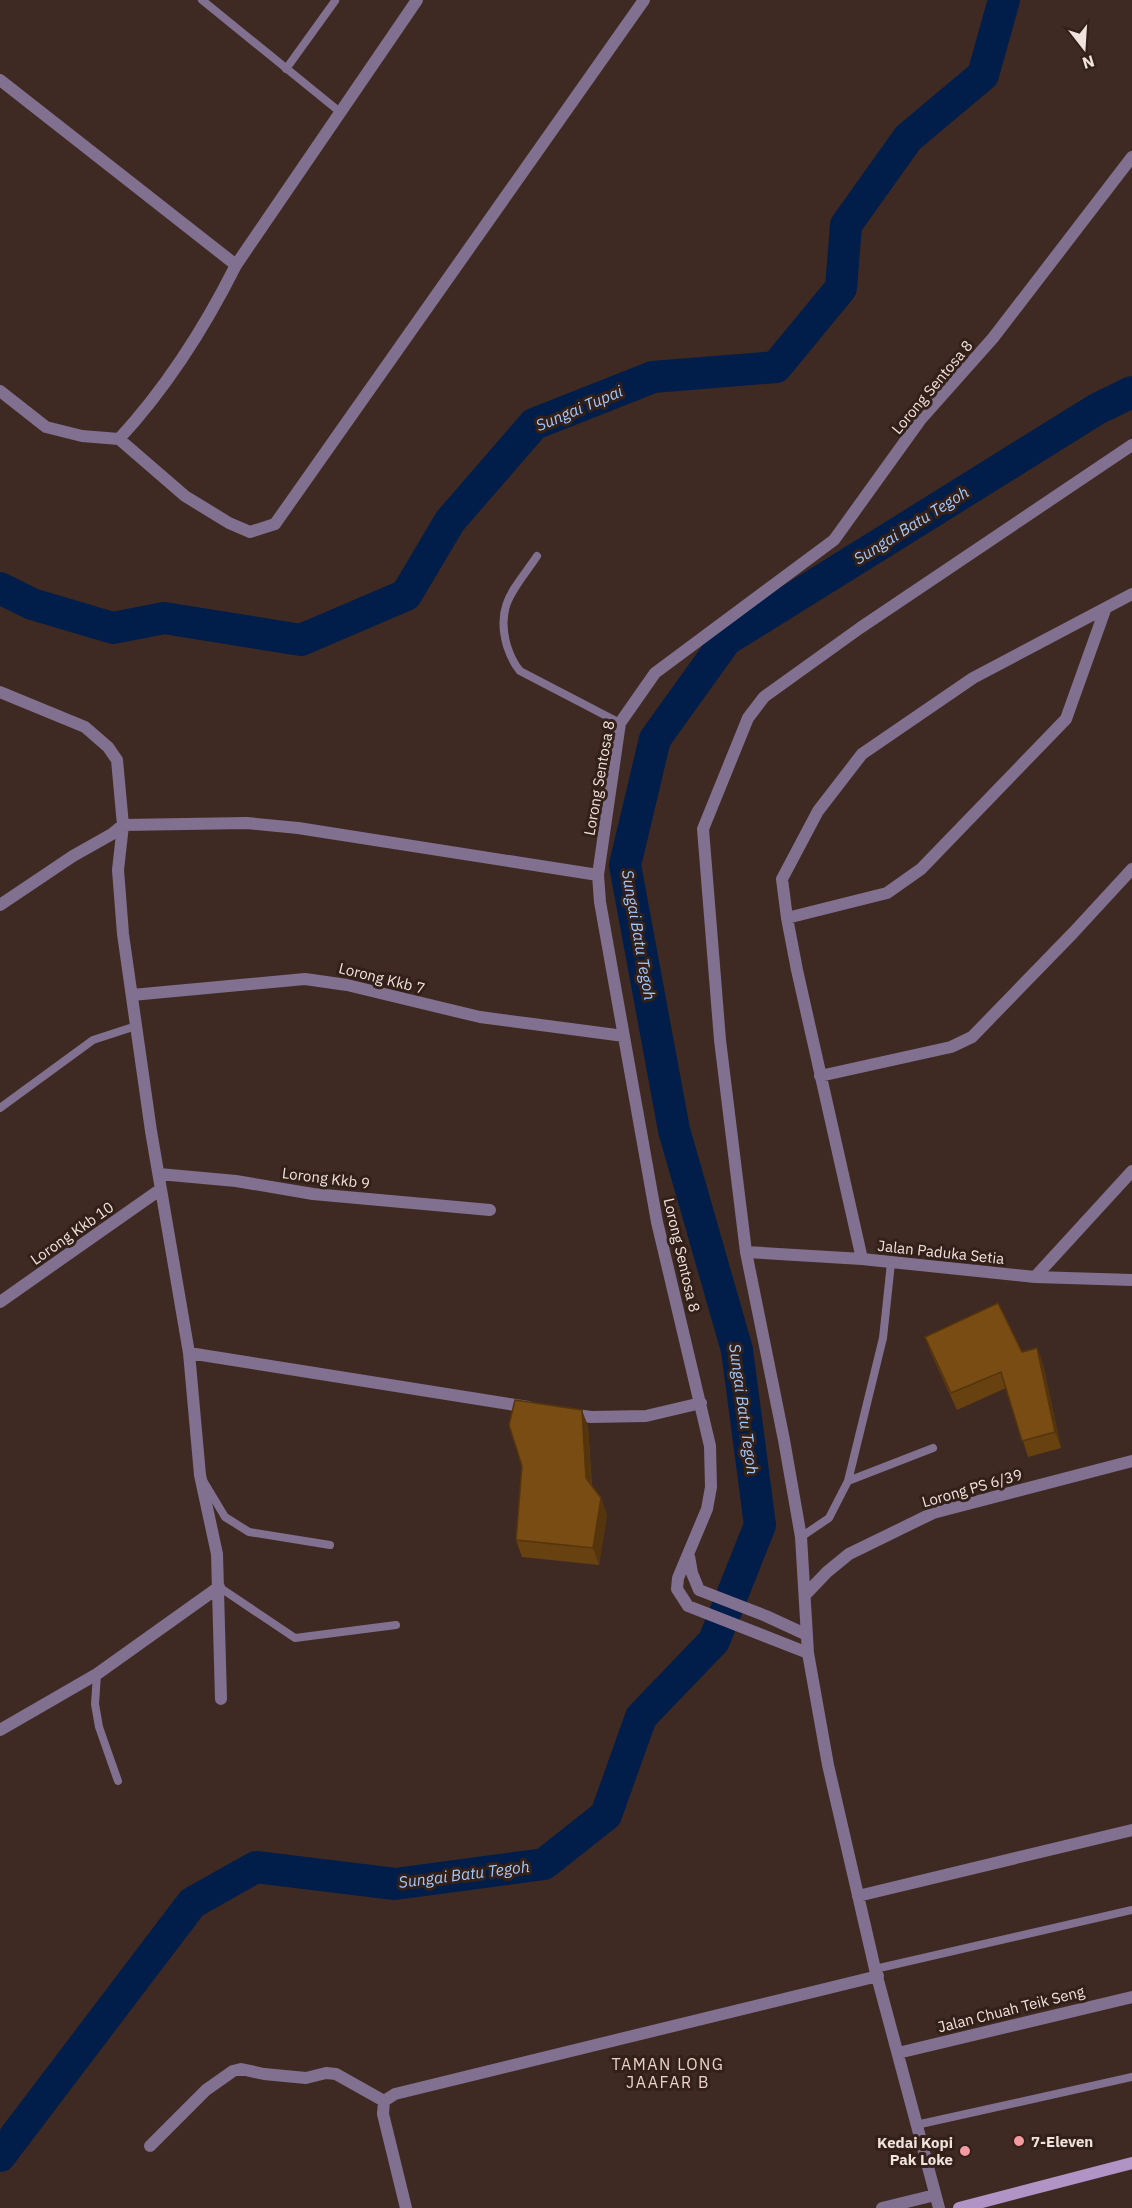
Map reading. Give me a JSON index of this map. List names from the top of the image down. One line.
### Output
{"streets":{"street":["Lorong Sentosa 8","Lorong Kkb 7","Lorong Kkb 9","Lorong Kkb 10","Jalan Paduka Setia","Lorong PS 6/39","Jalan Chuah Teik Seng"]},"crossings":[["Lorong Sentosa 8","Lorong Kkb 7"]],"districts":["TAMAN LONG JAAFAR B"],"water":["Sungai Tupai","Sungai Batu Tegoh"],"places":["7-Eleven","Kedai Kopi Pak Loke"],"north":"bottom"}
